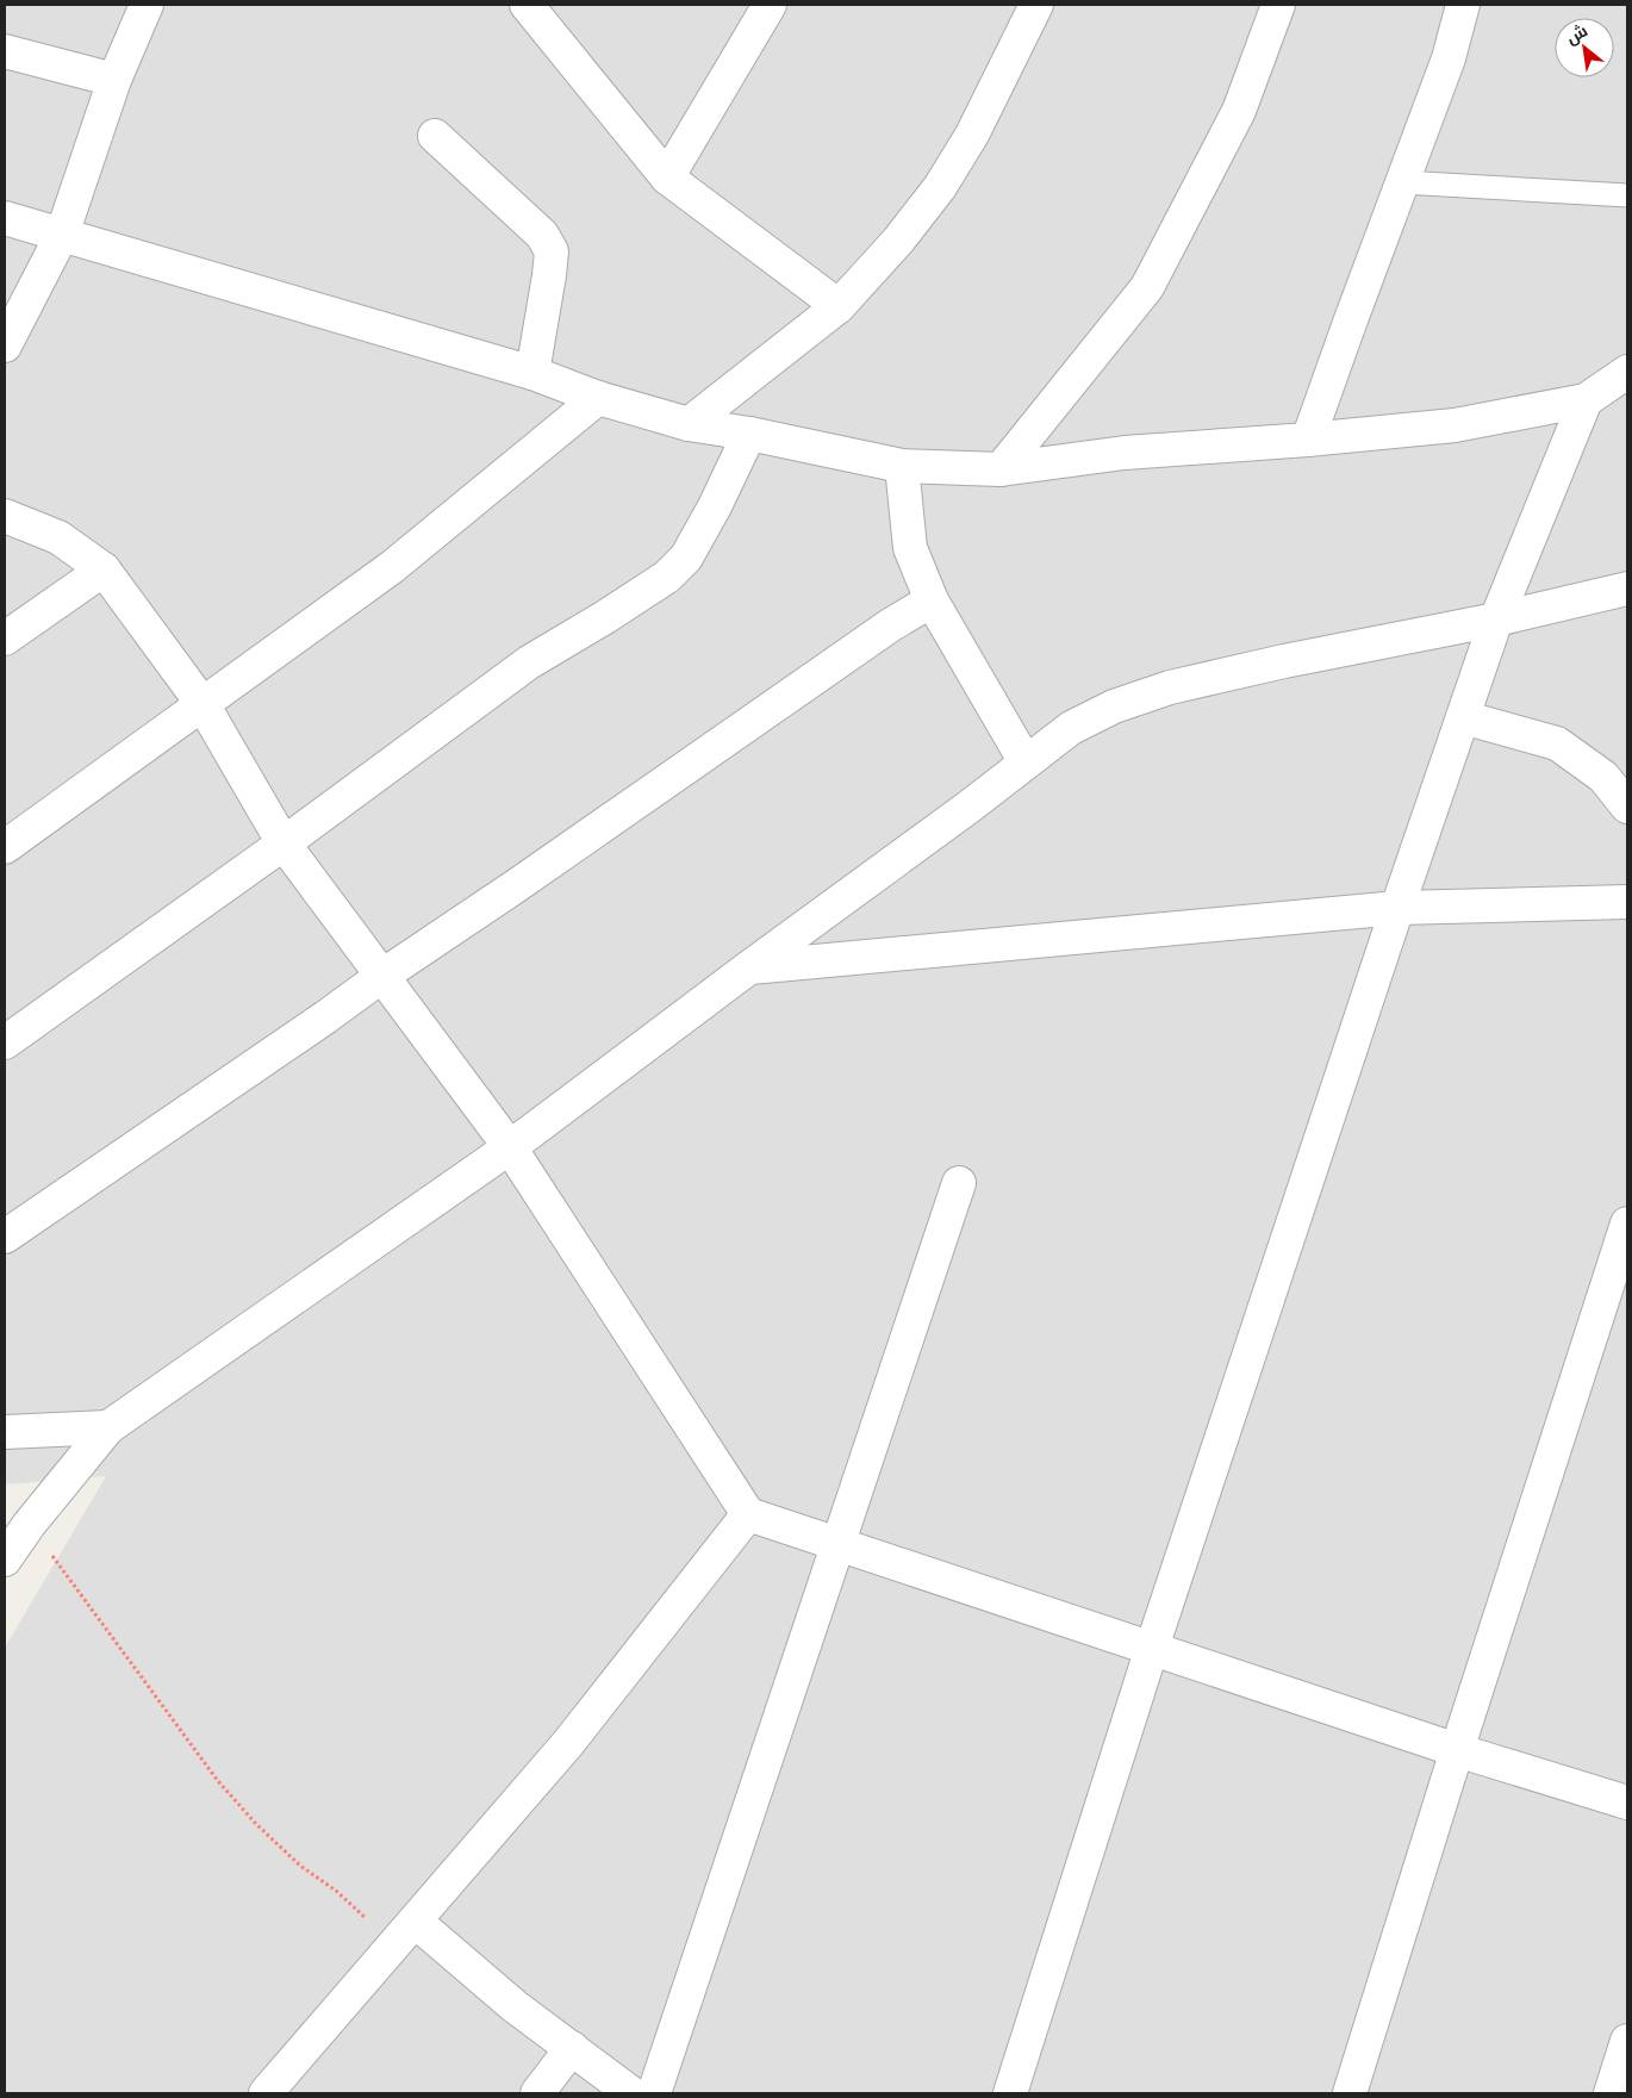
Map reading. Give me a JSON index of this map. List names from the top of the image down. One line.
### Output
{"north":"top left"}
